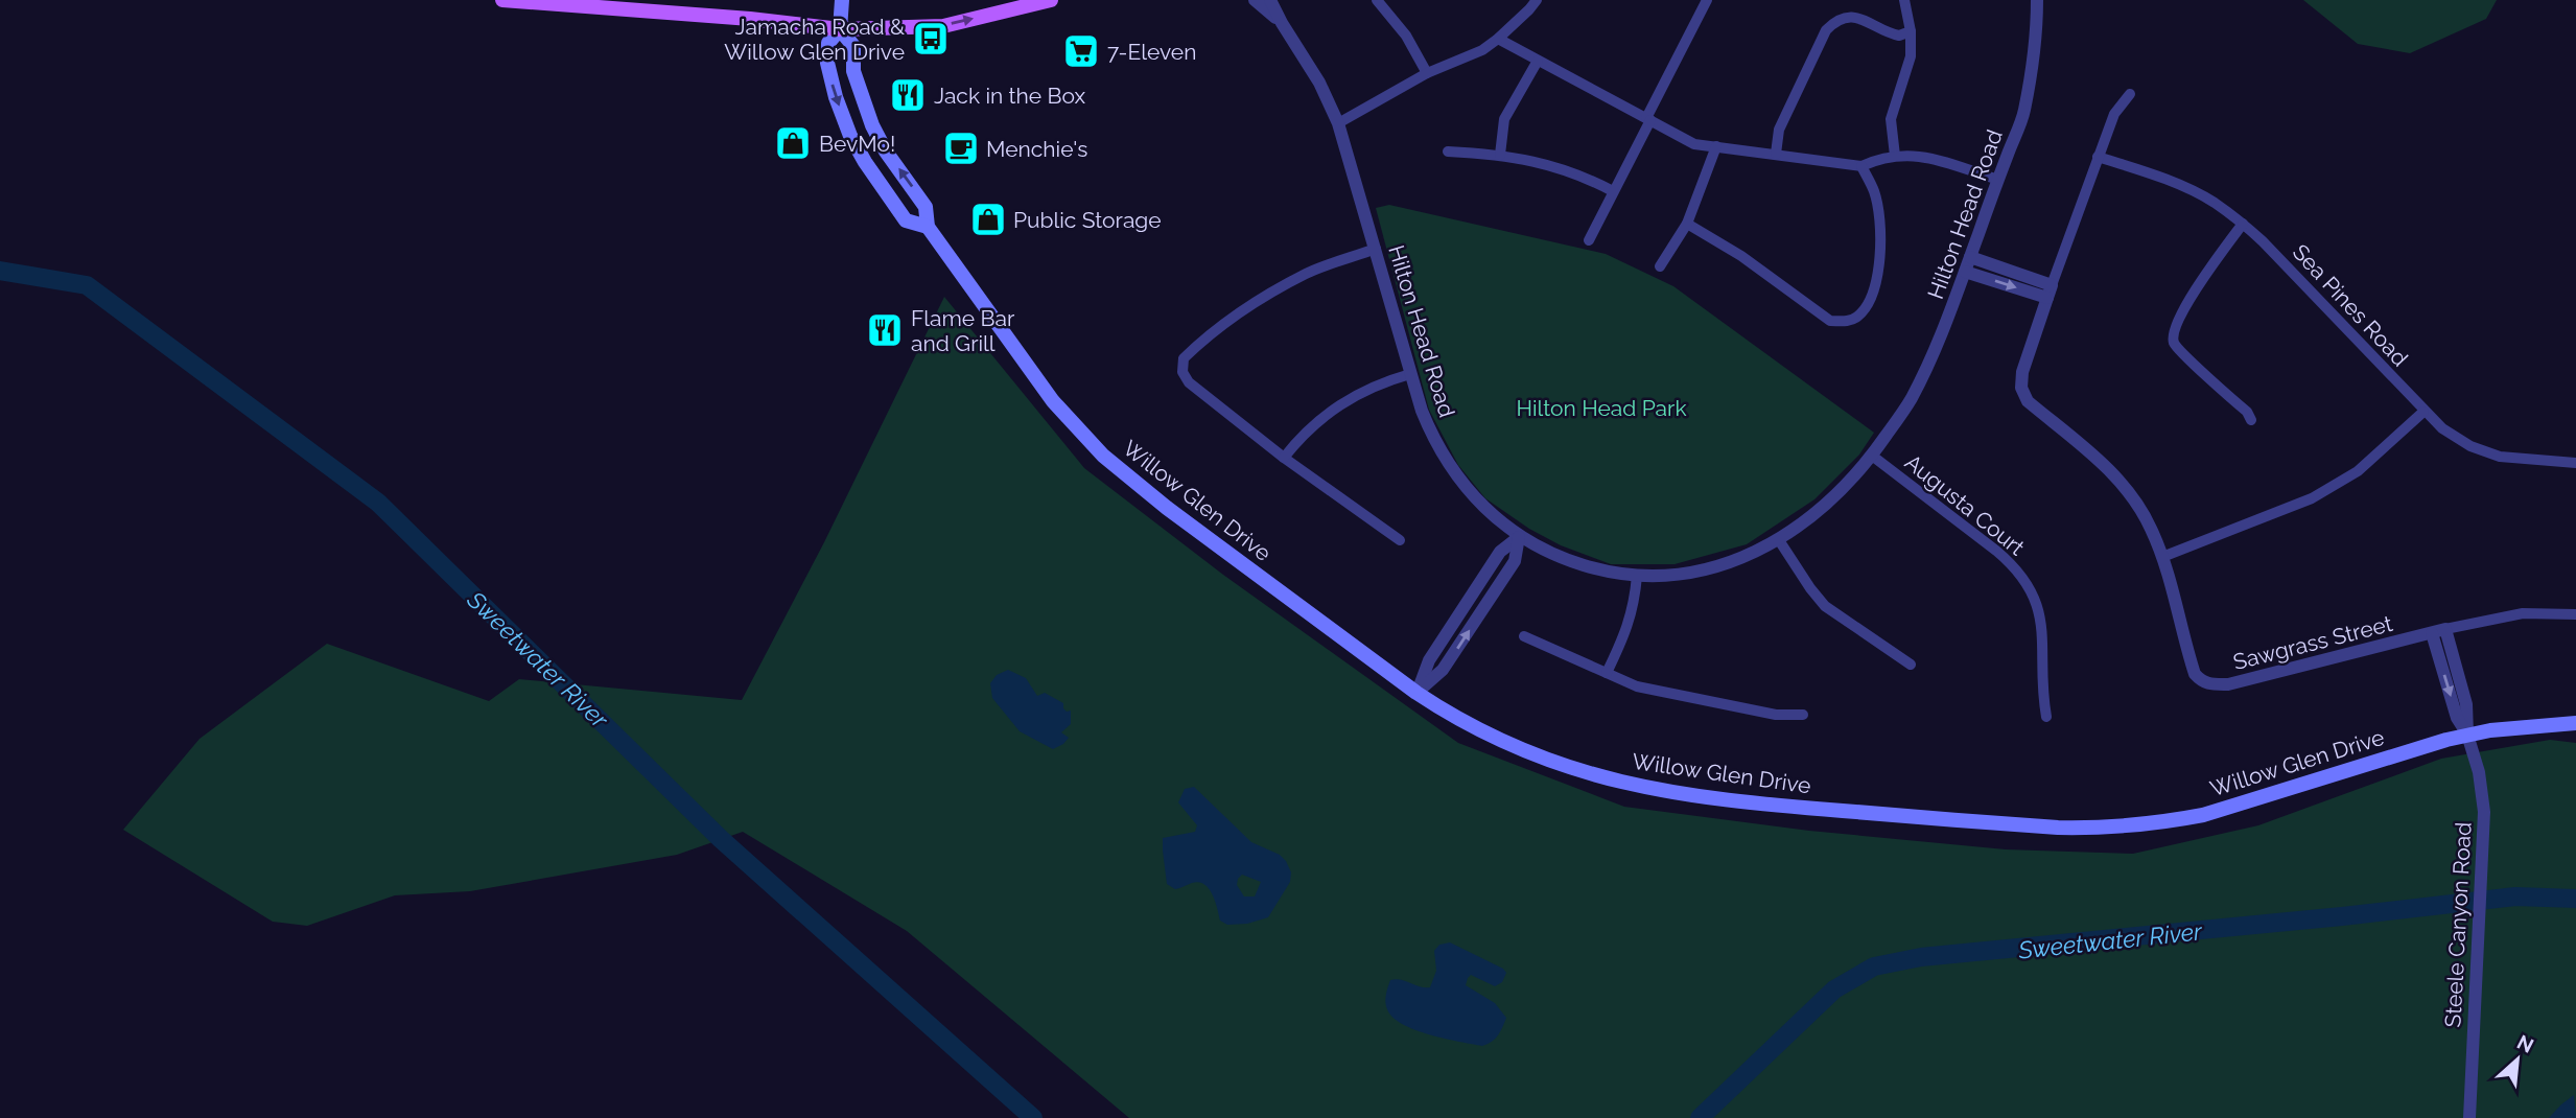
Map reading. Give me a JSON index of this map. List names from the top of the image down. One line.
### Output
{"streets":{"main road":["Willow Glen Drive"],"street":["Hilton Head Road","Sea Pines Road","Augusta Court","Sawgrass Street","Steele Canyon Road"]},"crossings":[["Hilton Head Road","Augusta Court"],["Sea Pines Road","Sawgrass Street"],["Willow Glen Drive","Steele Canyon Road"]],"water":["Sweetwater River"],"parks":["Hilton Head Park"],"places":{"bus stop":["Jamacha Road & Willow Glen Drive"],"supermarket":["7-Eleven"],"restaurant":["Jack in the Box","Flame Bar and Grill"],"shop":["BevMo!","Public Storage"],"cafe":["Menchie's"]},"north":"top right"}
